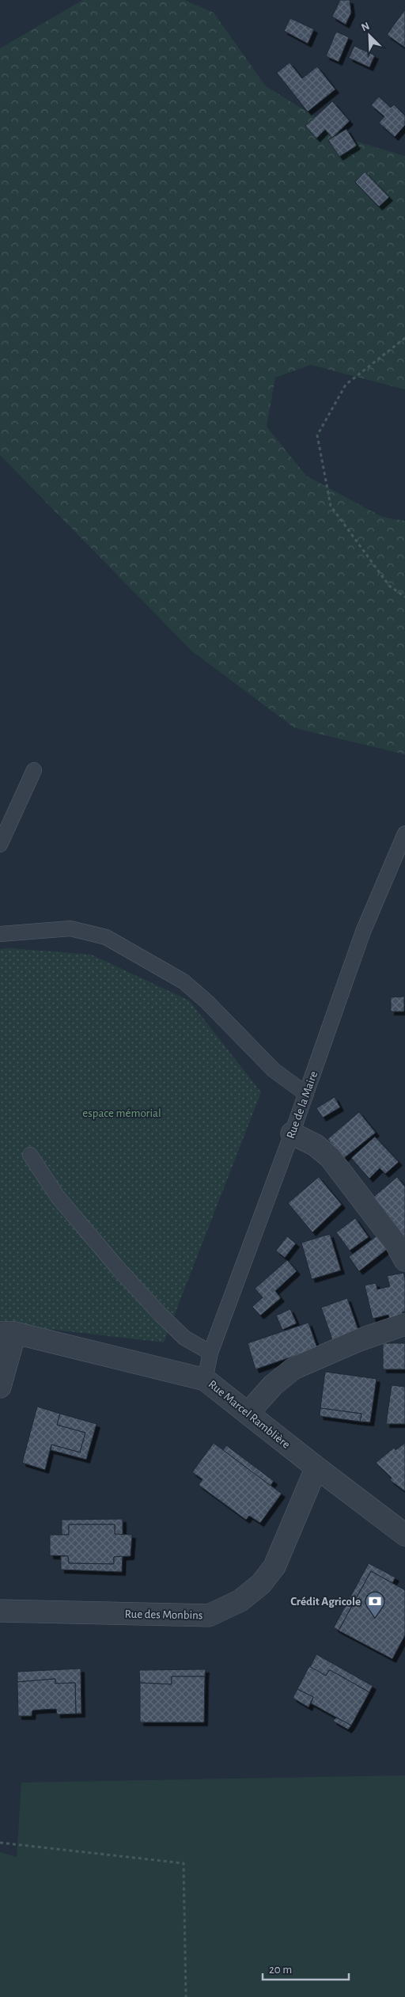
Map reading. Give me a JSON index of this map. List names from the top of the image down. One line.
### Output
{"streets":{"street":["Rue Marcel Ramblière","Rue des Monbins"],"lane":["Rue de la Maire"]},"crossings":[["Rue de la Maire","Rue Marcel Ramblière"],["Rue Marcel Ramblière","Rue des Monbins"]],"parks":["espace mémorial"],"places":{"bank":["Crédit Agricole"]},"scale_bar":"20 m","north":"top left"}
